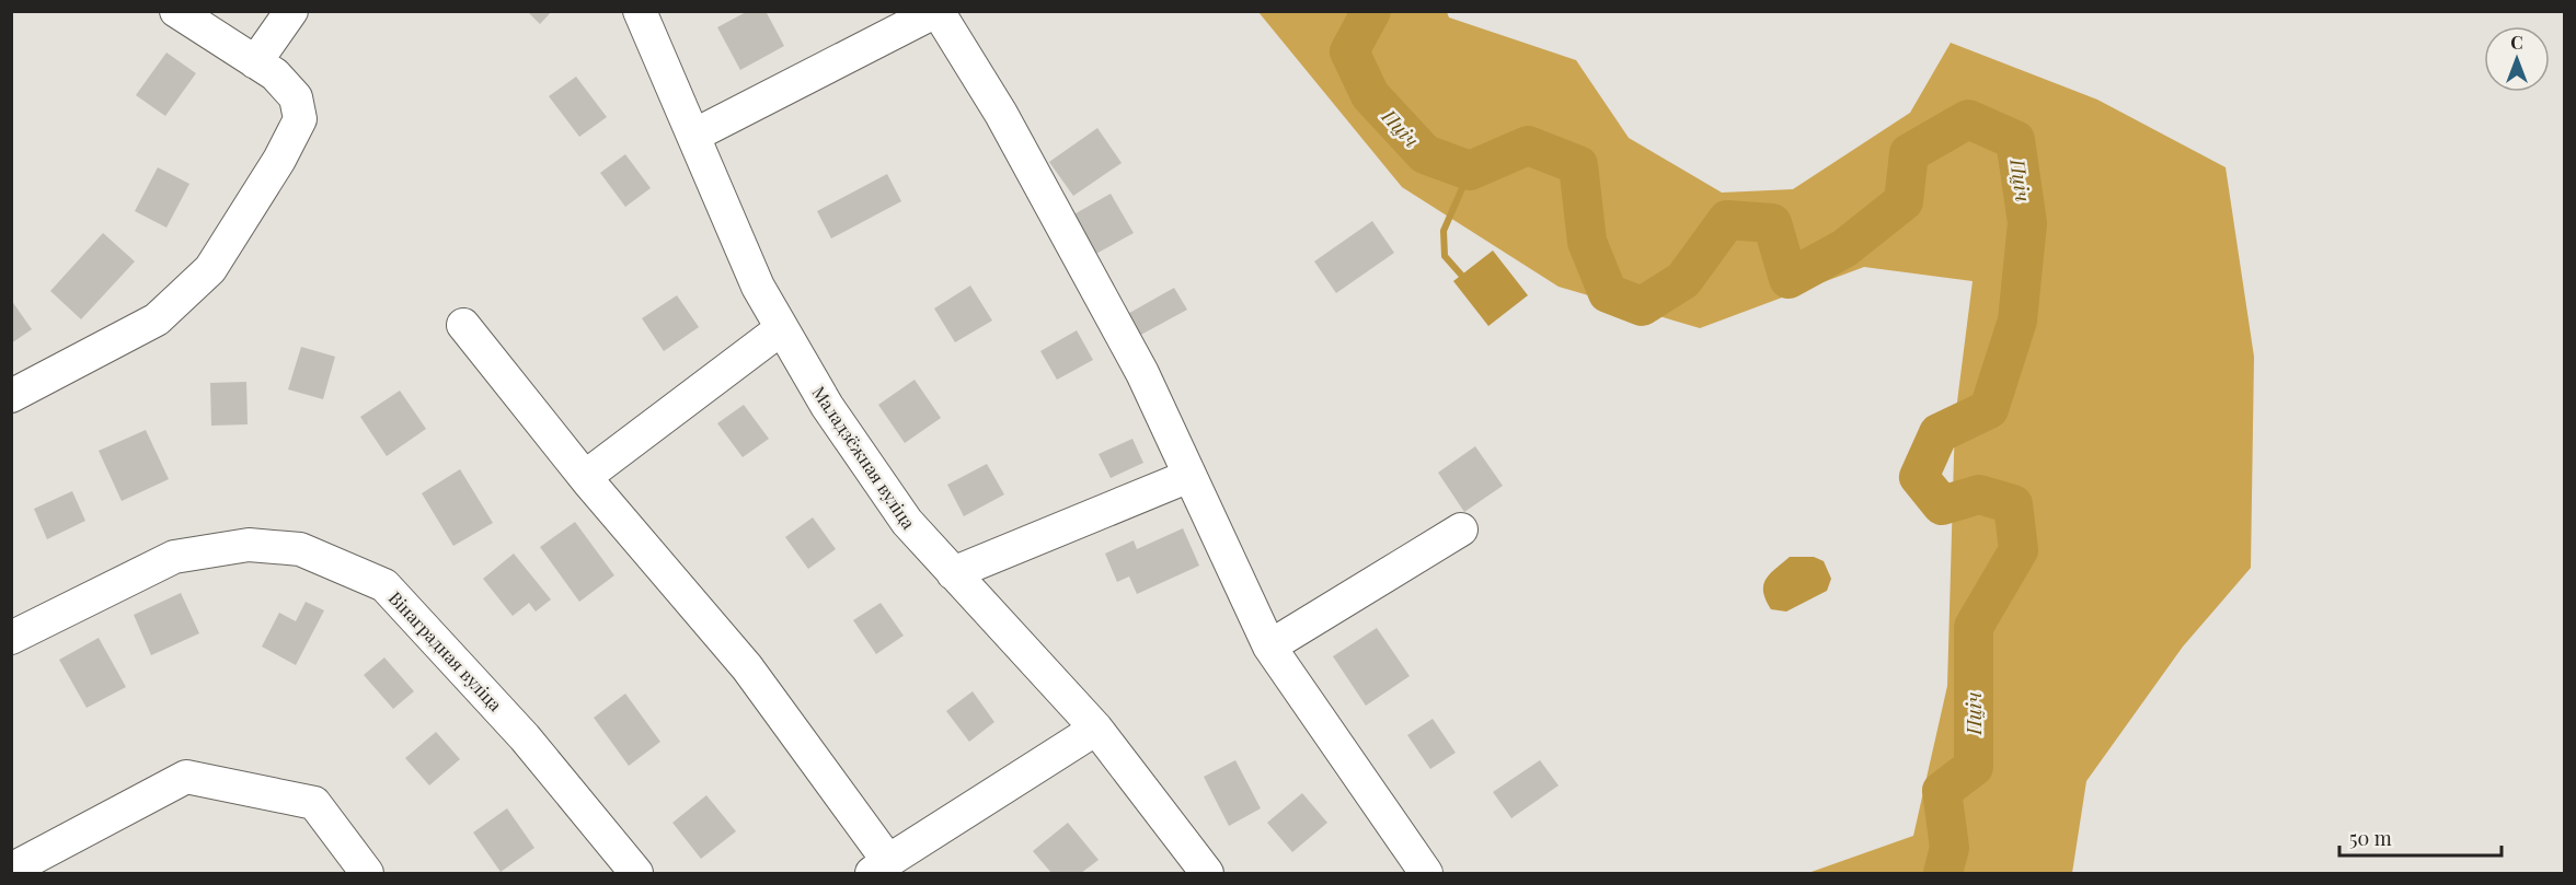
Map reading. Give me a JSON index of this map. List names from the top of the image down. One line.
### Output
{"streets":{"street":["Маладзёжная вуліца","Вінаградная вуліца"]},"water":["Пціч"],"scale_bar":"50 m","north":"top"}
